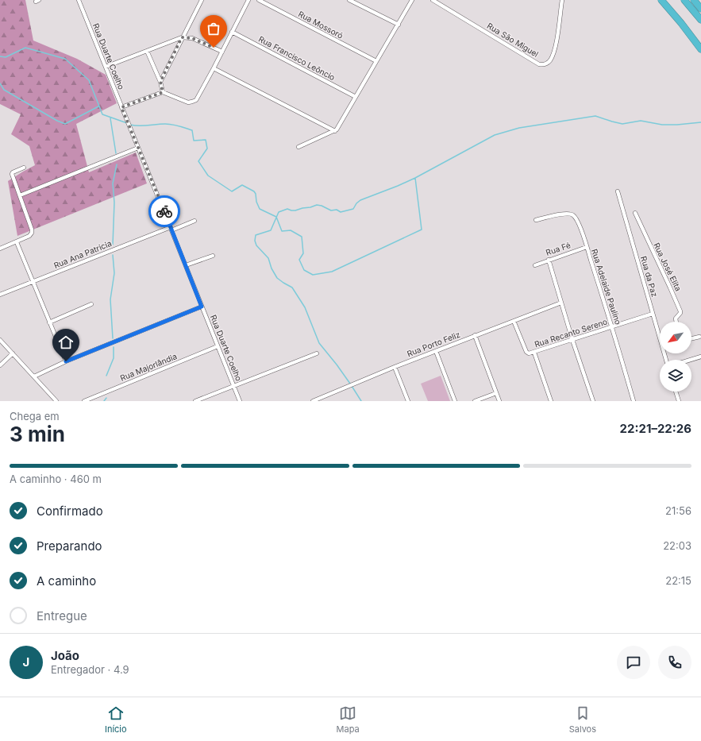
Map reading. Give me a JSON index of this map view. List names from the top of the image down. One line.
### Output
{"streets":{"street":["Rua Mossoró","Rua São Miguel","Rua Duarte Coelho","Rua Francisco Leôncio","Rua Fé","Rua Ana Patricia","Rua José Elita","Rua da Paz","Rua Adelaide Paulino","Rua Recanto Sereno","Rua Porto Feliz","Rua Majorlândia"]},"crossings":[["Rua Duarte Coelho","Rua Ana Patricia"],["Rua Duarte Coelho","Rua Majorlândia"],["Rua Fé","Rua Adelaide Paulino"],["Rua da Paz","Rua Recanto Sereno"],["Rua Adelaide Paulino","Rua Recanto Sereno"],["Rua Recanto Sereno","Rua Porto Feliz"]],"north":"bottom left","page":{"heading":["3 min","Chega em","22:21–22:26"],"panel":["João","Entregador · 4.9"],"bar":"A caminho · 460 m","list":[["Confirmado","21:56"],["Preparando","22:03"],["A caminho","22:15"],"Entregue"],"round":"J","tabs":["Início","Mapa","Salvos"]}}
